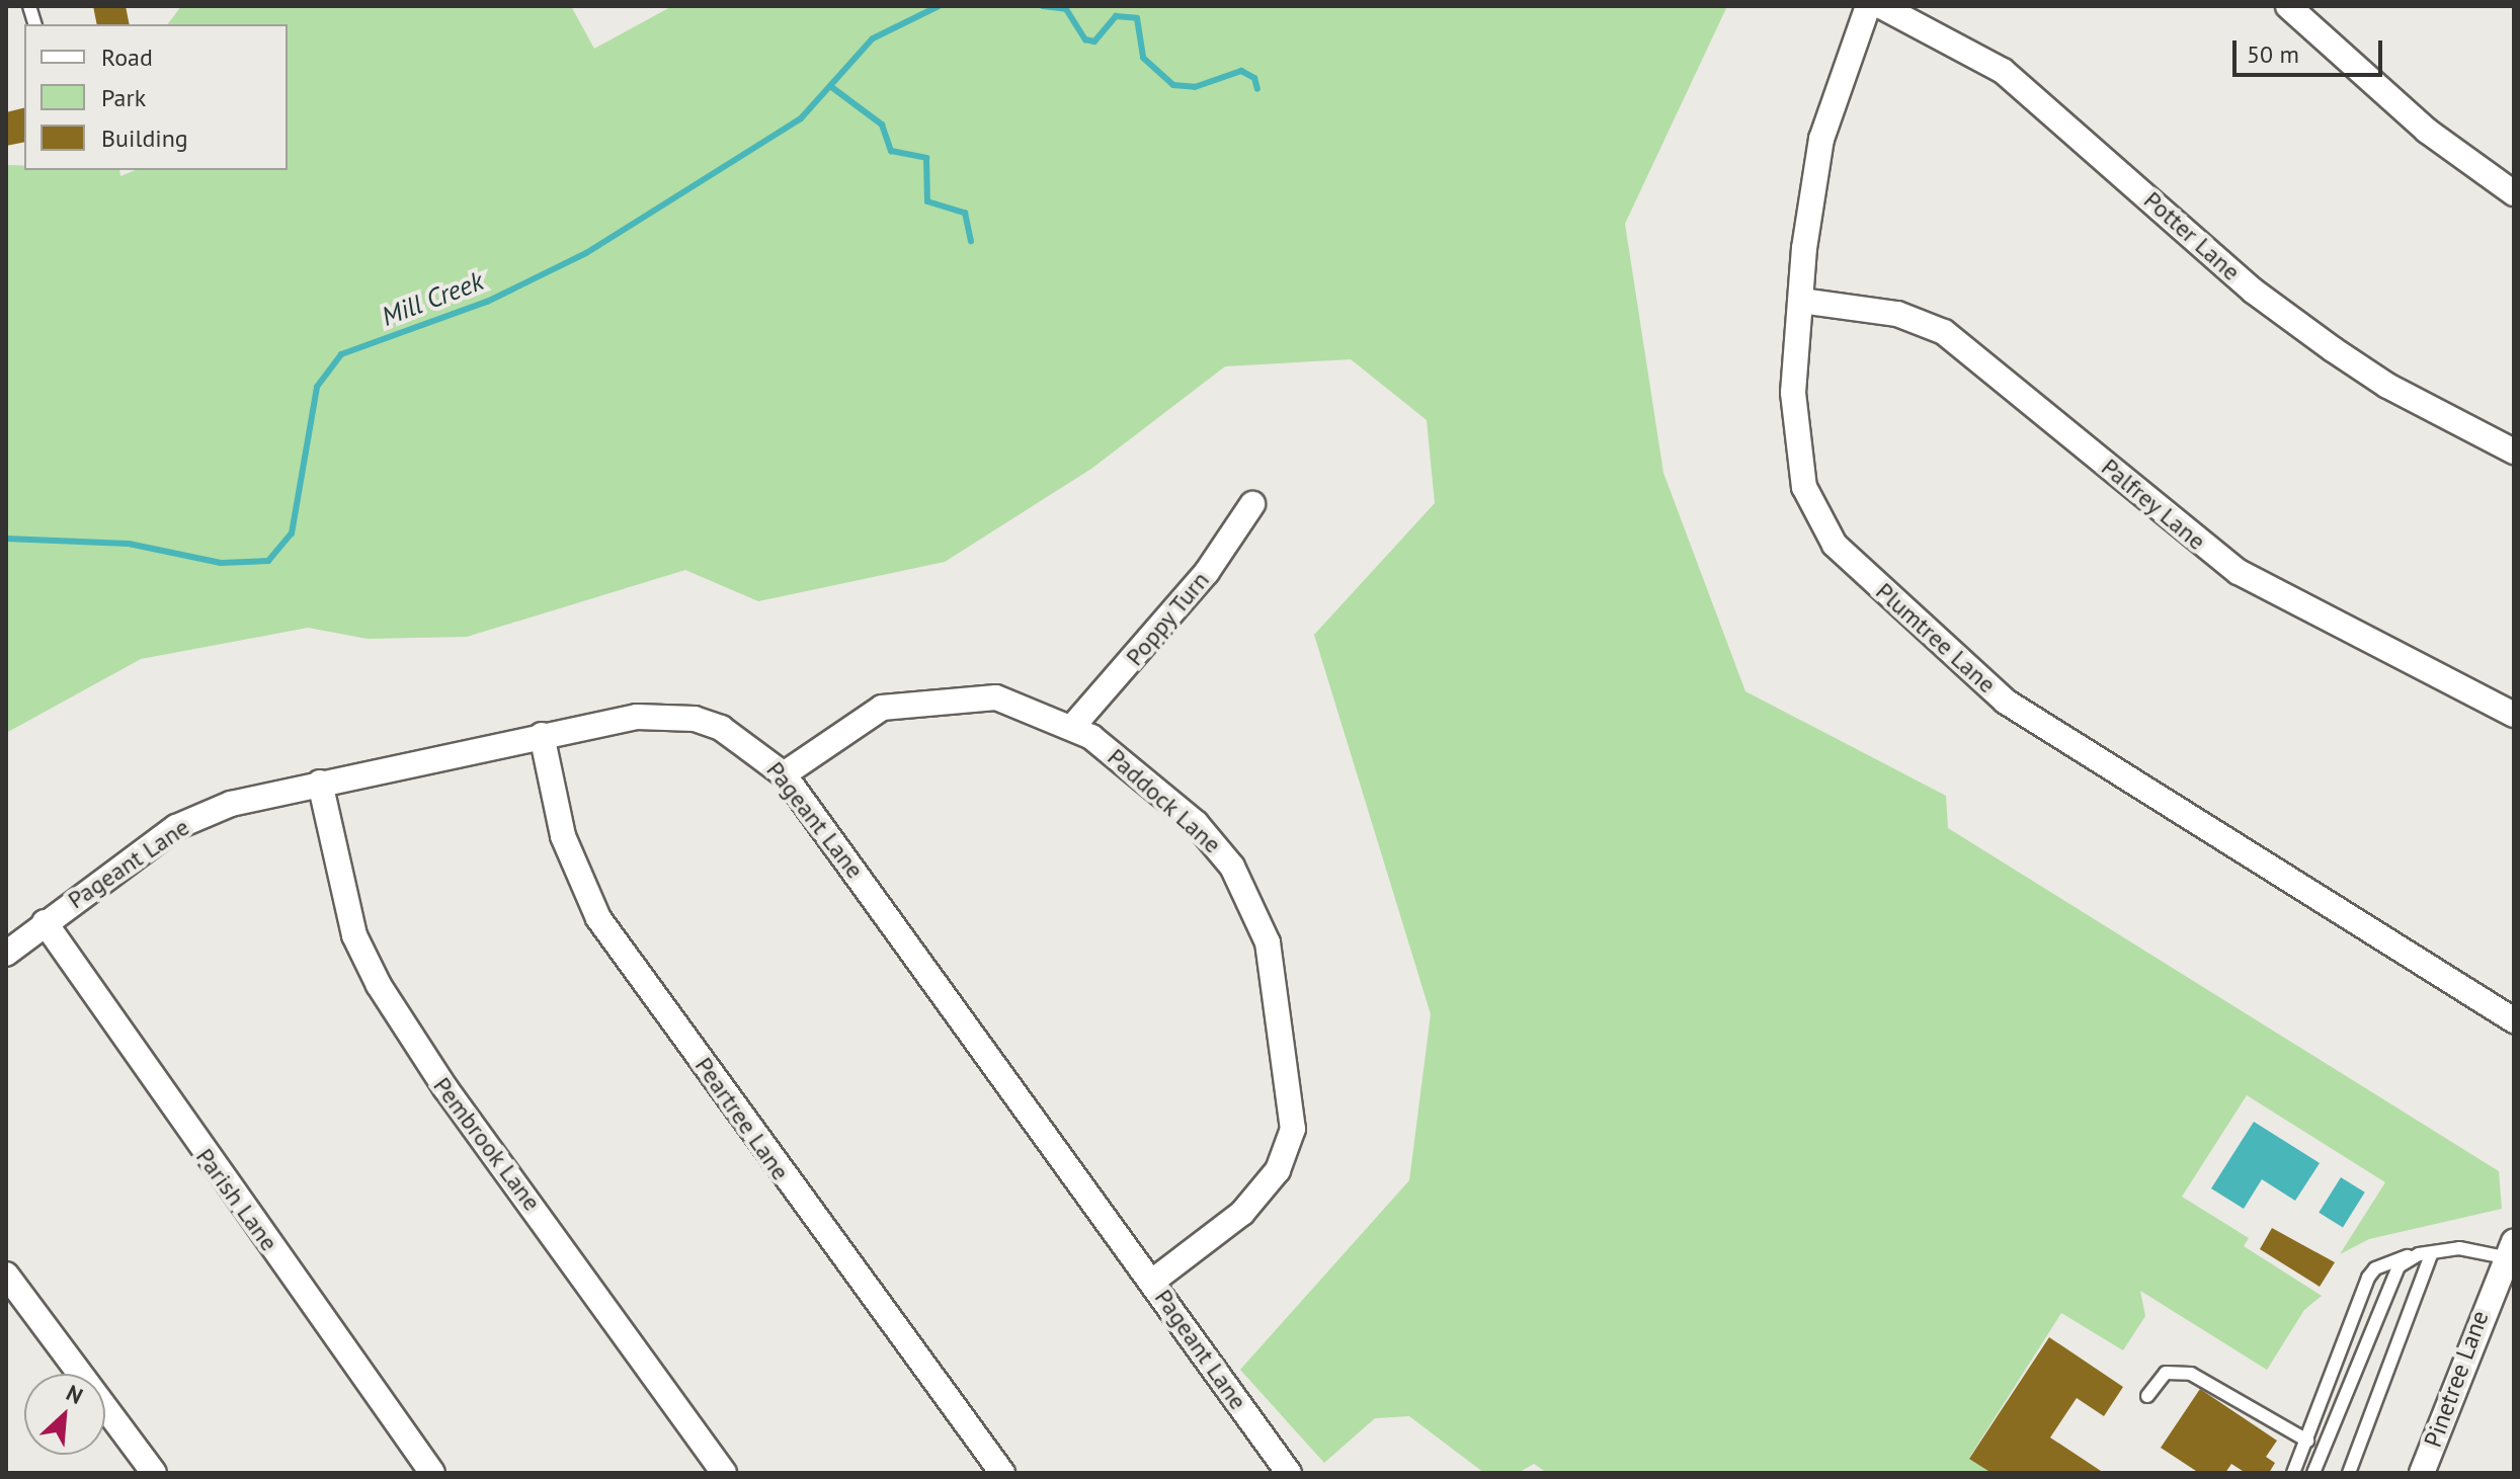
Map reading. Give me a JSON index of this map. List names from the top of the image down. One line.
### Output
{"streets":{"street":["Potter Lane","Palfrey Lane","Poppy Turn","Plumtree Lane","Paddock Lane","Pageant Lane","Peartree Lane","Pembrook Lane","Parish Lane","Pinetree Lane"]},"crossings":[["Palfrey Lane","Plumtree Lane"],["Poppy Turn","Paddock Lane"],["Paddock Lane","Pageant Lane"],["Pageant Lane","Peartree Lane"],["Pageant Lane","Pembrook Lane"],["Pageant Lane","Parish Lane"]],"water":["Mill Creek"],"legend":["Road","Park","Building"],"scale_bar":"50 m","north":"top right"}
